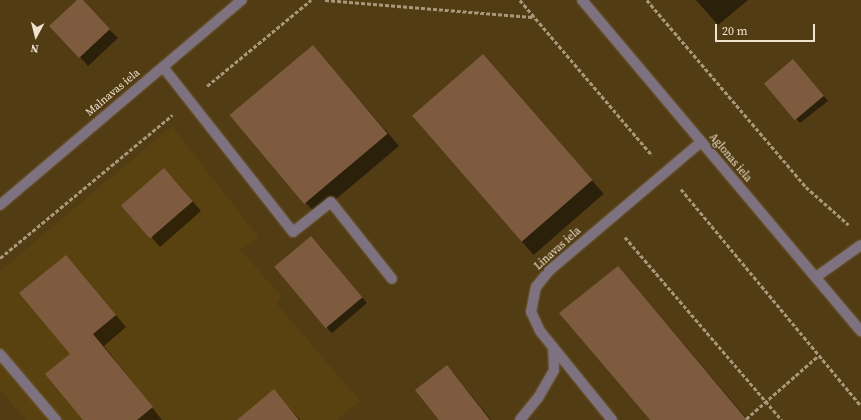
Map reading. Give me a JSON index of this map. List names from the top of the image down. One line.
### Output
{"streets":{"street":["Malnavas iela","Aglonas iela","Linavas iela"]},"crossings":[["Aglonas iela","Linavas iela"]],"scale_bar":"20 m","north":"bottom"}
